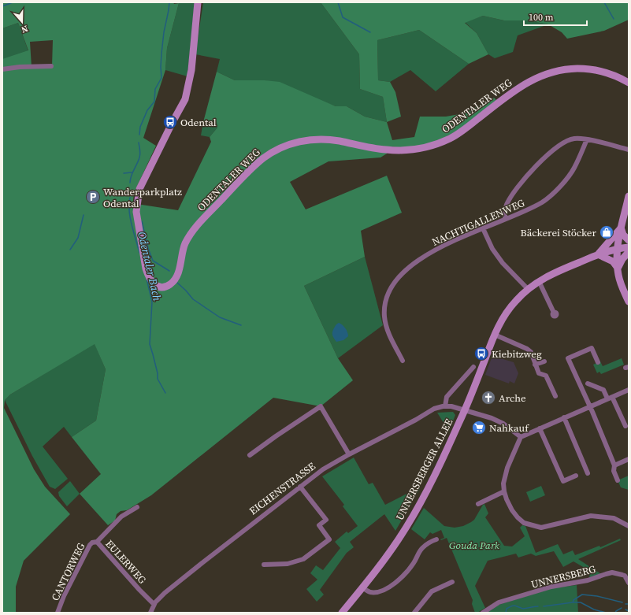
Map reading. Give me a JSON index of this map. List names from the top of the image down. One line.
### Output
{"streets":{"main road":["ODENTALER WEG","UNNERSBERGER ALLEE"],"street":["NACHTIGALLENWEG","EICHENSTRASSE","EULERWEG","CANTORWEG","UNNERSBERG"]},"crossings":[["UNNERSBERGER ALLEE","EICHENSTRASSE"],["EICHENSTRASSE","EULERWEG"],["EULERWEG","CANTORWEG"]],"water":["Odentaler Bach"],"parks":["Gouda Park"],"places":{"bus stop":["Odental","Kiebitzweg"],"parking":["Wanderparkplatz Odental"],"shop":["Bäckerei Stöcker"],"church":["Arche"],"supermarket":["Nahkauf"]},"scale_bar":"100 m","north":"bottom"}
